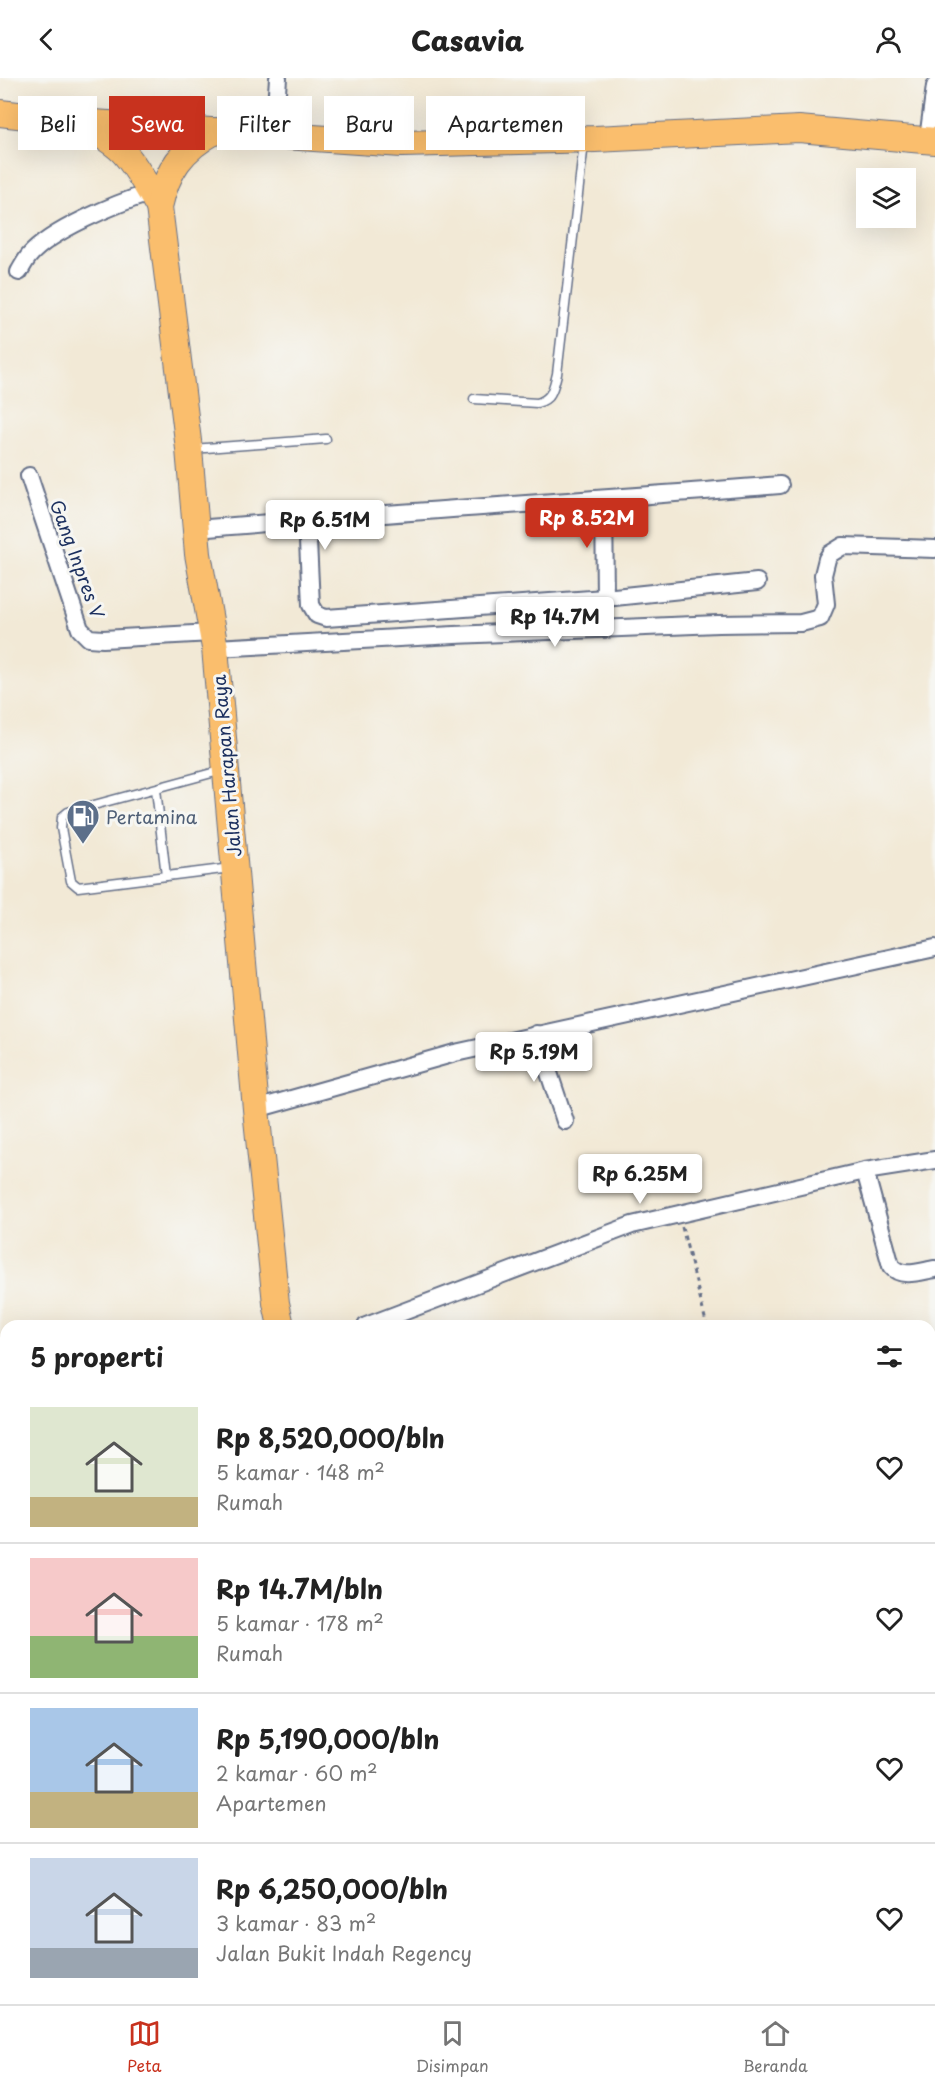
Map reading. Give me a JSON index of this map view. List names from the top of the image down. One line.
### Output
{"streets":{"main road":["Jalan Harapan Raya"],"street":["Gang Inpres V"]},"crossings":[["Gang Inpres V","Jalan Harapan Raya"]],"places":{"fuel station":["Pertamina"]},"page":{"header":"Casavia","chip":["Beli","Sewa","Filter","Baru","Apartemen"],"price":["Rp 8.52M","Rp 6.51M","Rp 14.7M","Rp 5.19M","Rp 6.25M"],"heading":"5 properti","list":[{"name":"Rp 8,520,000/bln","note":"5 kamar · 148 m² · Rumah"},{"name":"Rp 14.7M/bln","note":"5 kamar · 178 m² · Rumah"},{"name":"Rp 5,190,000/bln","note":"2 kamar · 60 m² · Apartemen"},{"name":"Rp 6,250,000/bln","note":"3 kamar · 83 m² · Jalan Bukit Indah Regency"}],"tabs":["Peta","Disimpan","Beranda"]}}
